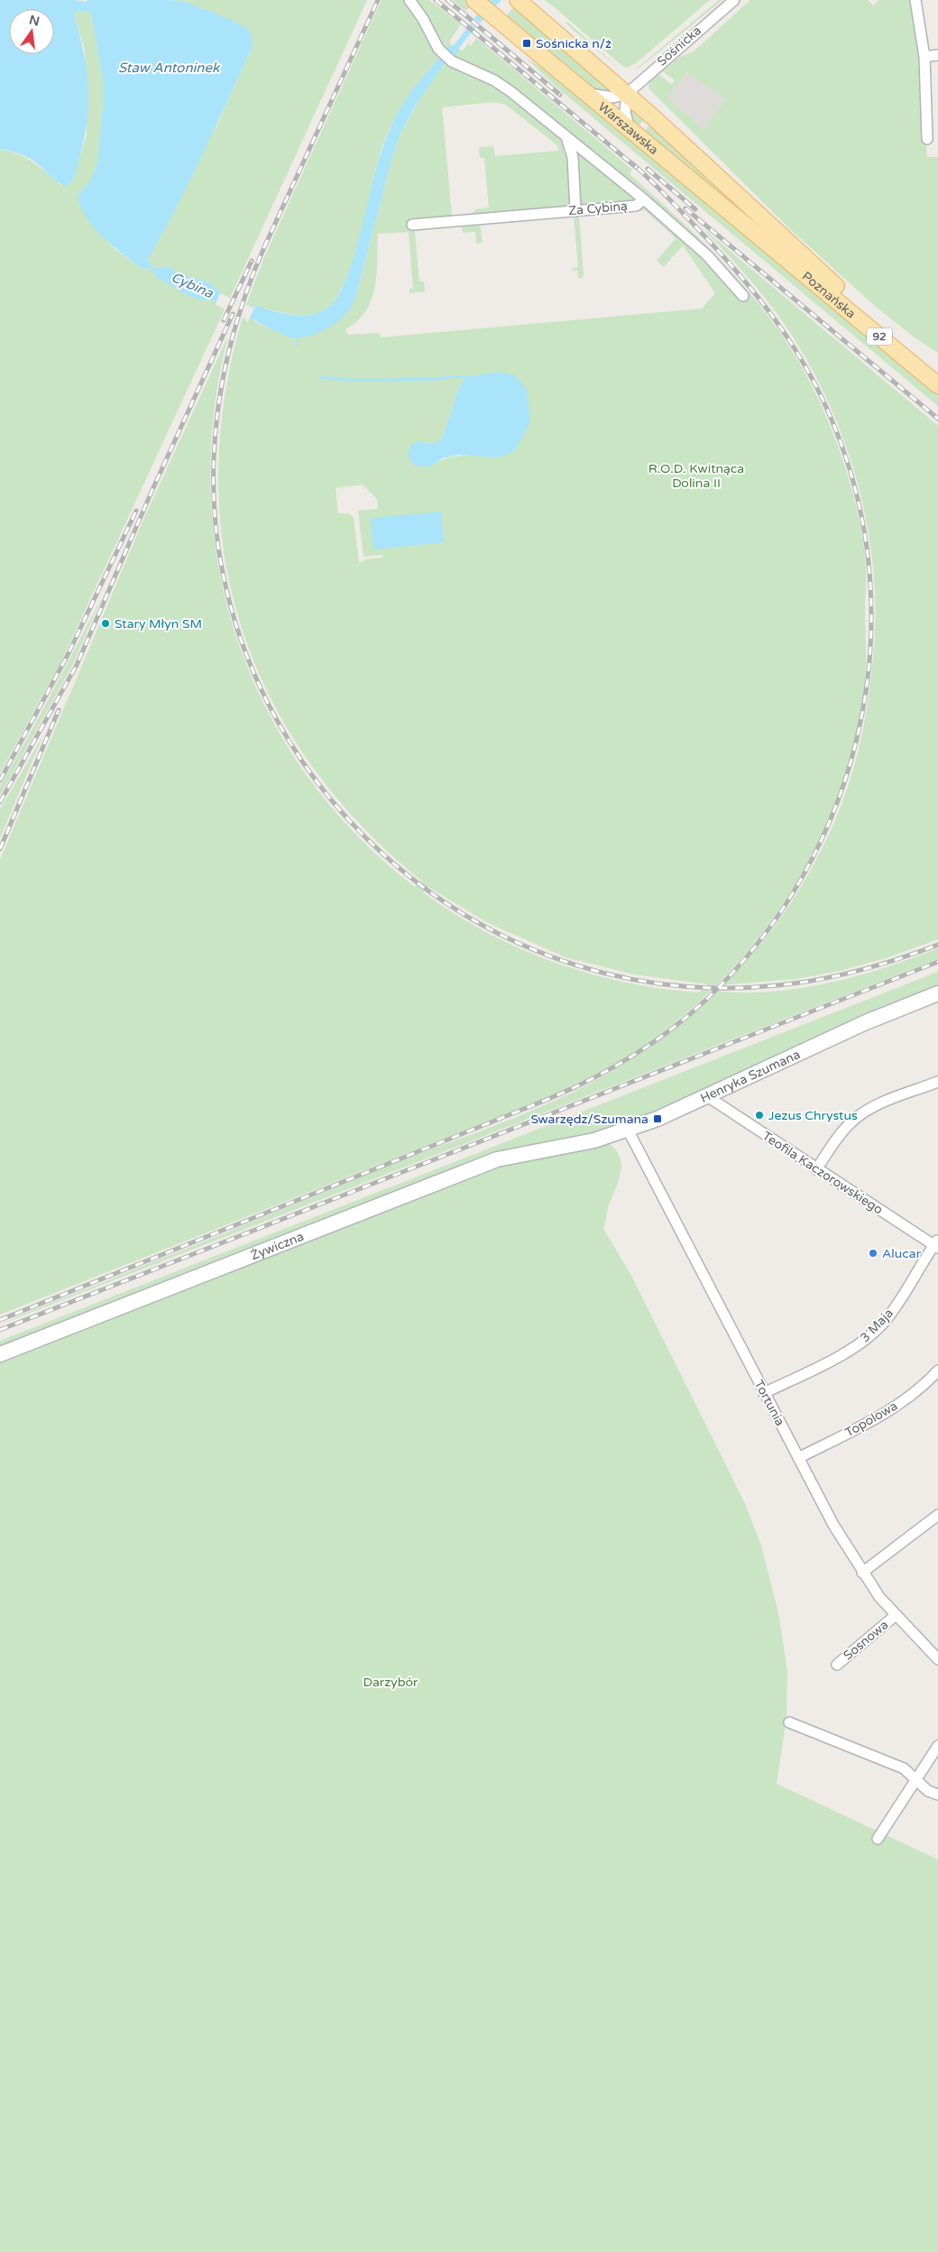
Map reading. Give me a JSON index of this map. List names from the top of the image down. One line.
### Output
{"streets":{"main road":["Warszawska","Poznańska","92"],"street":["Sośnicka","Za Cybiną","Henryka Szumana","Teofila Kaczorowskiego","Żywiczna","3 Maja","Tortunia","Topolowa","Sosnowa"]},"crossings":[["Sośnicka","Warszawska"],["Warszawska","Poznańska"],["Henryka Szumana","Teofila Kaczorowskiego"],["Henryka Szumana","Żywiczna"],["Henryka Szumana","Tortunia"],["Teofila Kaczorowskiego","3 Maja"],["3 Maja","Tortunia"],["Tortunia","Topolowa"],["Tortunia","Sosnowa"]],"water":["Staw Antoninek","Cybina"],"parks":["R.O.D. Kwitnąca Dolina II","Darzybór"],"places":{"transit":["Sośnicka n/ż","Swarzędz/Szumana"],"other":["Stary Młyn SM","Jezus Chrystus","Alucar"]},"north":"top"}
